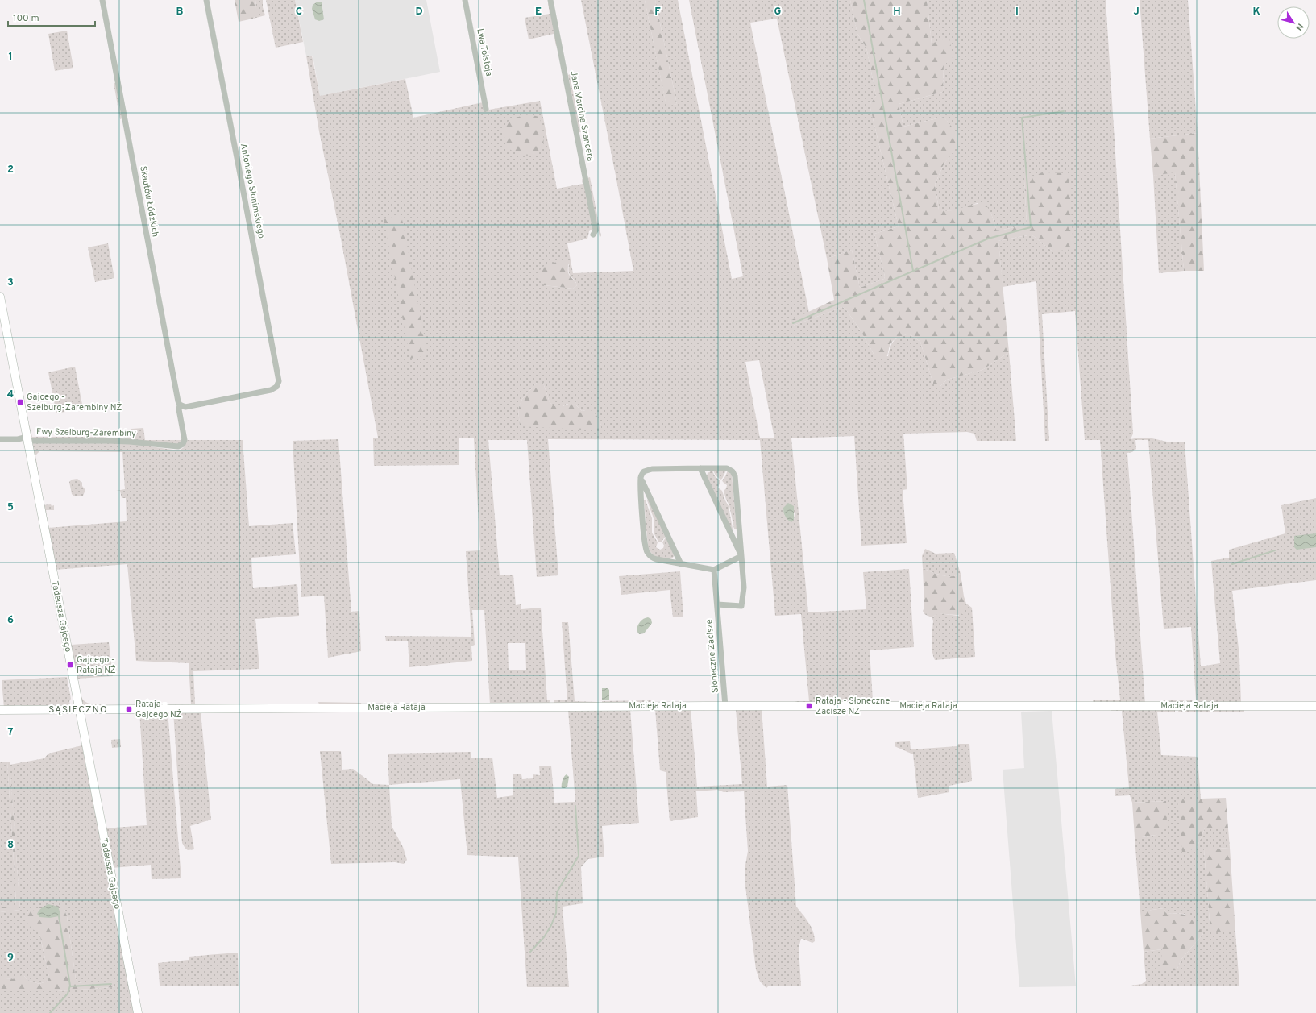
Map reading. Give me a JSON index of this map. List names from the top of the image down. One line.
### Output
{"streets":{"street":["Lwa Tołstoja","Jana Marcina Szancera","Antoniego Słonimskiego","Skautów Łódzkich","Ewy Szelburg-Zarembiny","Tadeusza Gajcego","Słoneczne Zacisze","Macieja Rataja"]},"crossings":[["Antoniego Słonimskiego","Skautów Łódzkich"],["Skautów Łódzkich","Ewy Szelburg-Zarembiny"],["Ewy Szelburg-Zarembiny","Tadeusza Gajcego"],["Tadeusza Gajcego","Macieja Rataja"],["Słoneczne Zacisze","Macieja Rataja"]],"districts":["SĄSIECZNO"],"places":{"transit":["Gajcego - Szelburg-Zarembiny NŻ","Gajcego - Rataja NŻ","Rataja - Słoneczne Zacisze NŻ","Rataja - Gajcego NŻ"]},"scale_bar":"100 m","north":"bottom right","grid":{"columns":["B","C","D","E","F","G","H","I","J","K"],"rows":["1","2","3","4","5","6","7","8","9"]}}
